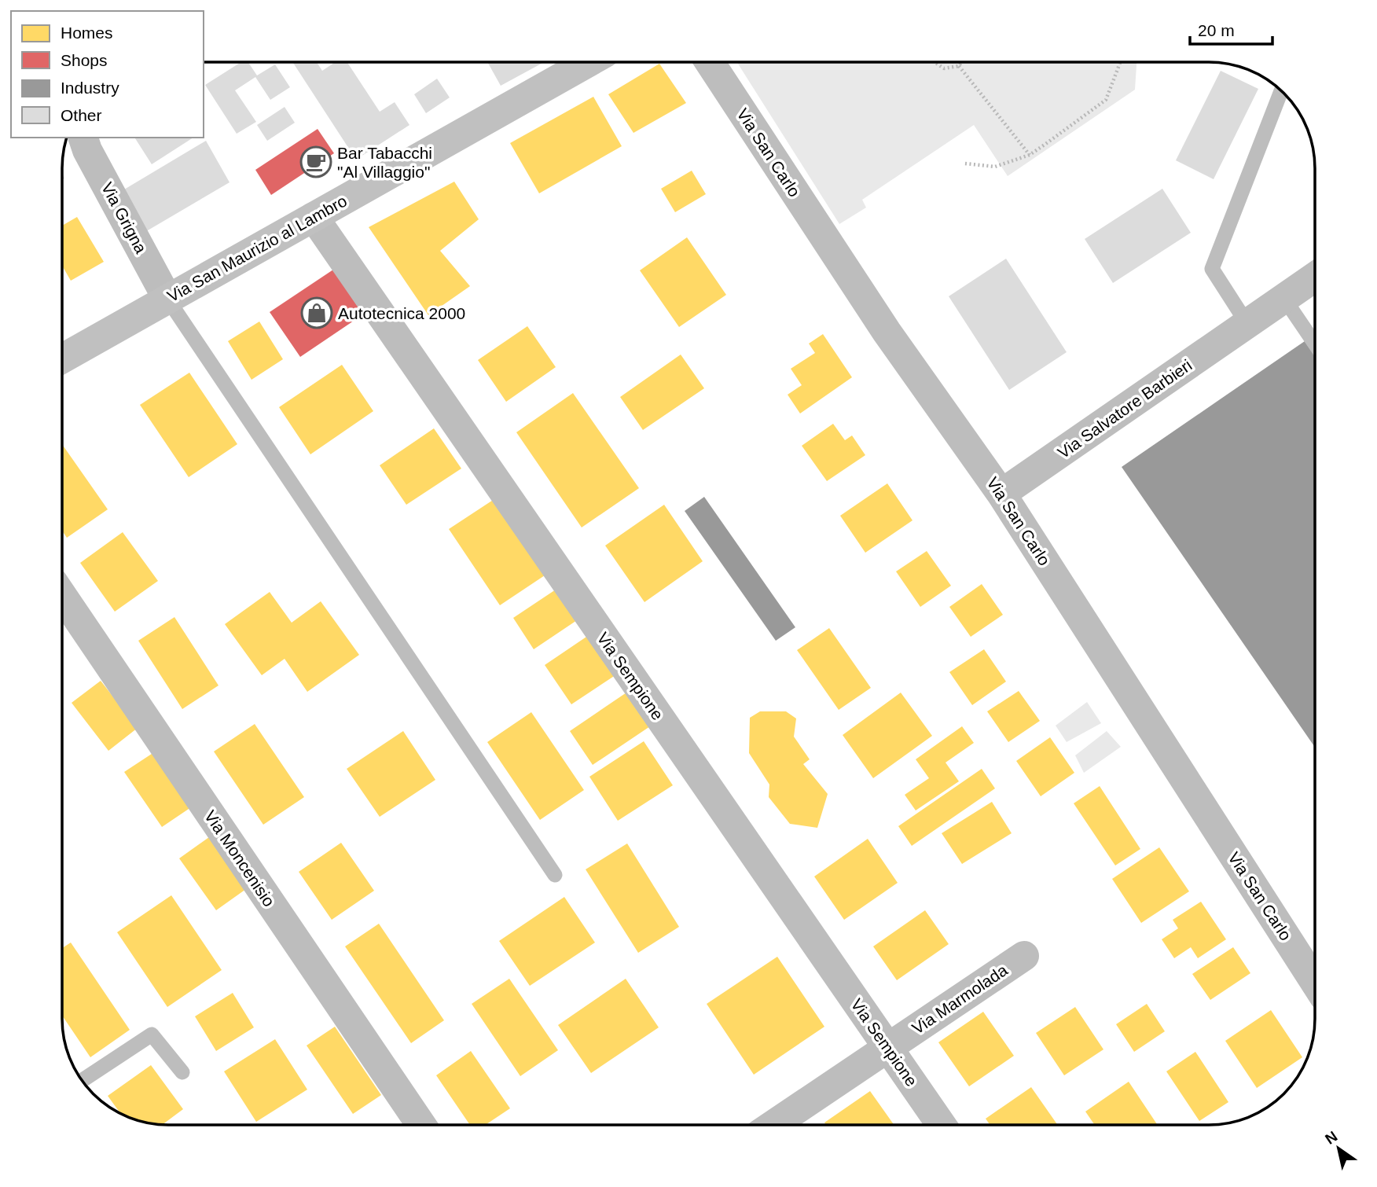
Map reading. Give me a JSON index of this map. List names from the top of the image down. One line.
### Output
{"streets":{"main road":["Via San Maurizio al Lambro"],"street":["Via San Carlo","Via Grigna","Via Salvatore Barbieri","Via Sempione","Via Moncenisio","Via Marmolada"]},"crossings":[["Via San Carlo","Via Salvatore Barbieri"],["Via Grigna","Via San Maurizio al Lambro"],["Via San Maurizio al Lambro","Via Sempione"],["Via Sempione","Via Marmolada"]],"places":{"cafe":["Bar Tabacchi \"Al Villaggio\""],"shop":["Autotecnica 2000"]},"legend":["Homes","Shops","Industry","Other"],"scale_bar":"20 m","north":"top left"}
